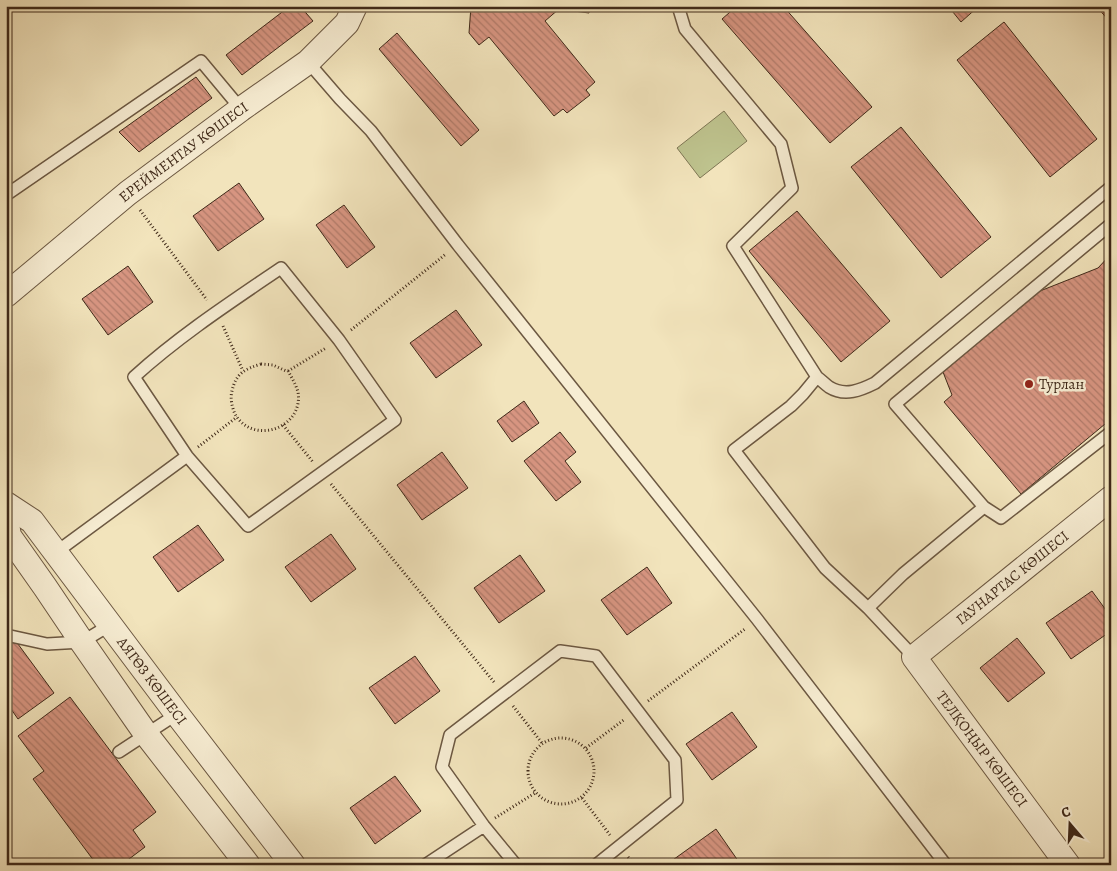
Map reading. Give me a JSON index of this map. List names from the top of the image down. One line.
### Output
{"streets":{"street":["ЕРЕЙМЕНТАУ КӨШЕСІ","ГАУHАРТАС КӨШЕСІ","АЯГӨЗ КӨШЕСІ","ТЕЛҚОҢЫР КӨШЕСІ"]},"crossings":[["ГАУHАРТАС КӨШЕСІ","ТЕЛҚОҢЫР КӨШЕСІ"]],"places":["Турлан"],"north":"top"}
